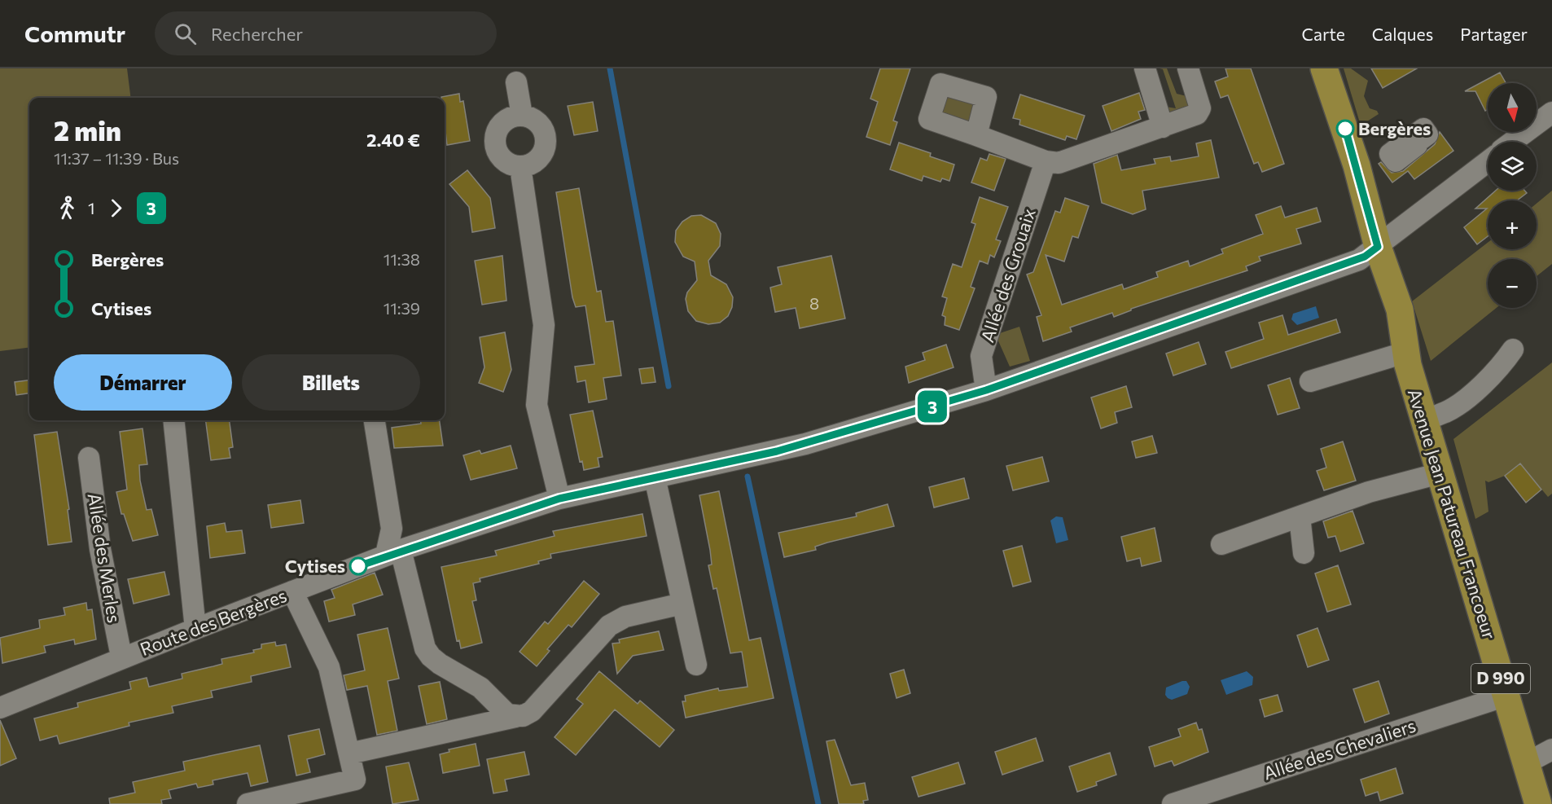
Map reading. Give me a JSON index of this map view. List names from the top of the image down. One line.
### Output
{"streets":{"main road":["Avenue Jean Patureau Francoeur","D 990"],"street":["Allée des Grouaix","Allée des Merles","Route des Bergères","Allée des Chevaliers"]},"crossings":[["Allée des Grouaix","Route des Bergères"],["Avenue Jean Patureau Francoeur","Route des Bergères"],["Avenue Jean Patureau Francoeur","D 990"],["Avenue Jean Patureau Francoeur","Allée des Chevaliers"],["Allée des Merles","Route des Bergères"],["Route des Bergères","D 990"]],"places":["Bergères","Cytises"],"lines":["bus line 3"],"house_numbers":["8"],"north":"bottom","page":{"header":"Commutr","search":"Rechercher","nav":["Carte","Calques","Partager"],"on_map":"3","map_buttons":["+","−"],"heading":["2 min","11:37 – 11:39 · Bus","2.40 €"],"legs":["1","3"],"list":[{"name":"Bergères","value":"11:38"},{"name":"Cytises","value":"11:39"}],"buttons":["Démarrer","Billets"]}}
